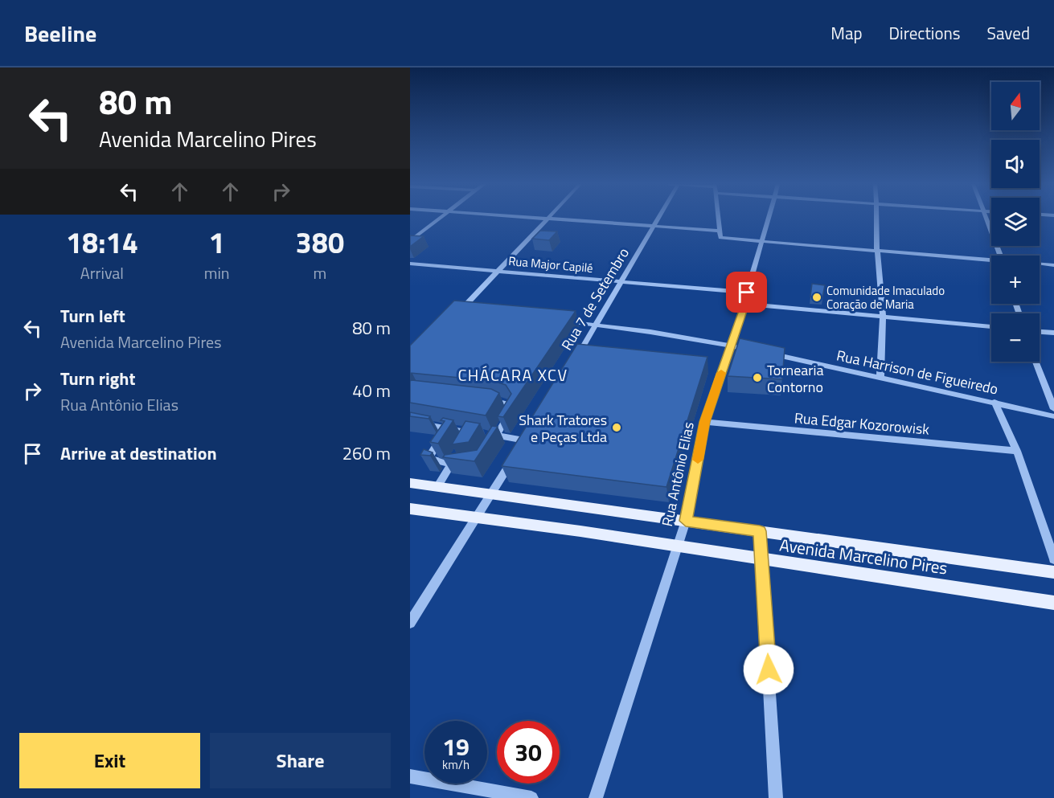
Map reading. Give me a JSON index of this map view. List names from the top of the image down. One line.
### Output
{"streets":{"main road":["Avenida Marcelino Pires"],"street":["Rua Major Capilé","Rua 7 de Setembro","Rua Harrison de Figueiredo","Rua Edgar Kozorowisk","Rua Antônio Elias"]},"crossings":[["Rua Major Capilé","Rua 7 de Setembro"],["Rua Major Capilé","Rua Antônio Elias"],["Rua Edgar Kozorowisk","Rua Antônio Elias"],["Rua Antônio Elias","Avenida Marcelino Pires"]],"districts":["CHÁCARA XCV"],"places":["Comunidade Imaculado Coração de Maria","Tornearia Contorno","Shark Tratores e Peças Ltda"],"north":"top","page":{"header":"Beeline","nav":["Map","Directions","Saved"],"turn":["80 m","Avenida Marcelino Pires"],"map_buttons":["+","−"],"eta":["18:14","Arrival","1","min","380","m"],"list":[{"name":"Turn left","note":"Avenida Marcelino Pires","value":"80 m"},{"name":"Turn right","note":"Rua Antônio Elias","value":"40 m"},{"name":"Arrive at destination","value":"260 m"}],"speed":"19 km/h","limit":"30","buttons":["Exit","Share"]}}
